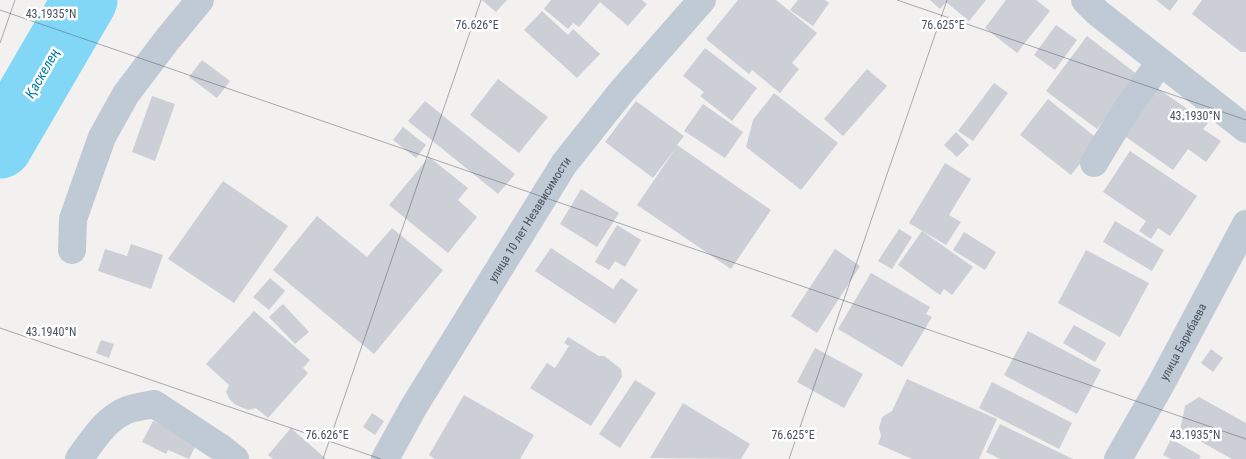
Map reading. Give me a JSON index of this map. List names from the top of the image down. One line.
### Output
{"streets":{"street":["улица 10 лет Независимости","улица Барибаева"]},"water":["Қаскелең"],"coordinates":["43.1935°N","76.626°E","76.625°E","43.1930°N","43.1940°N"]}
